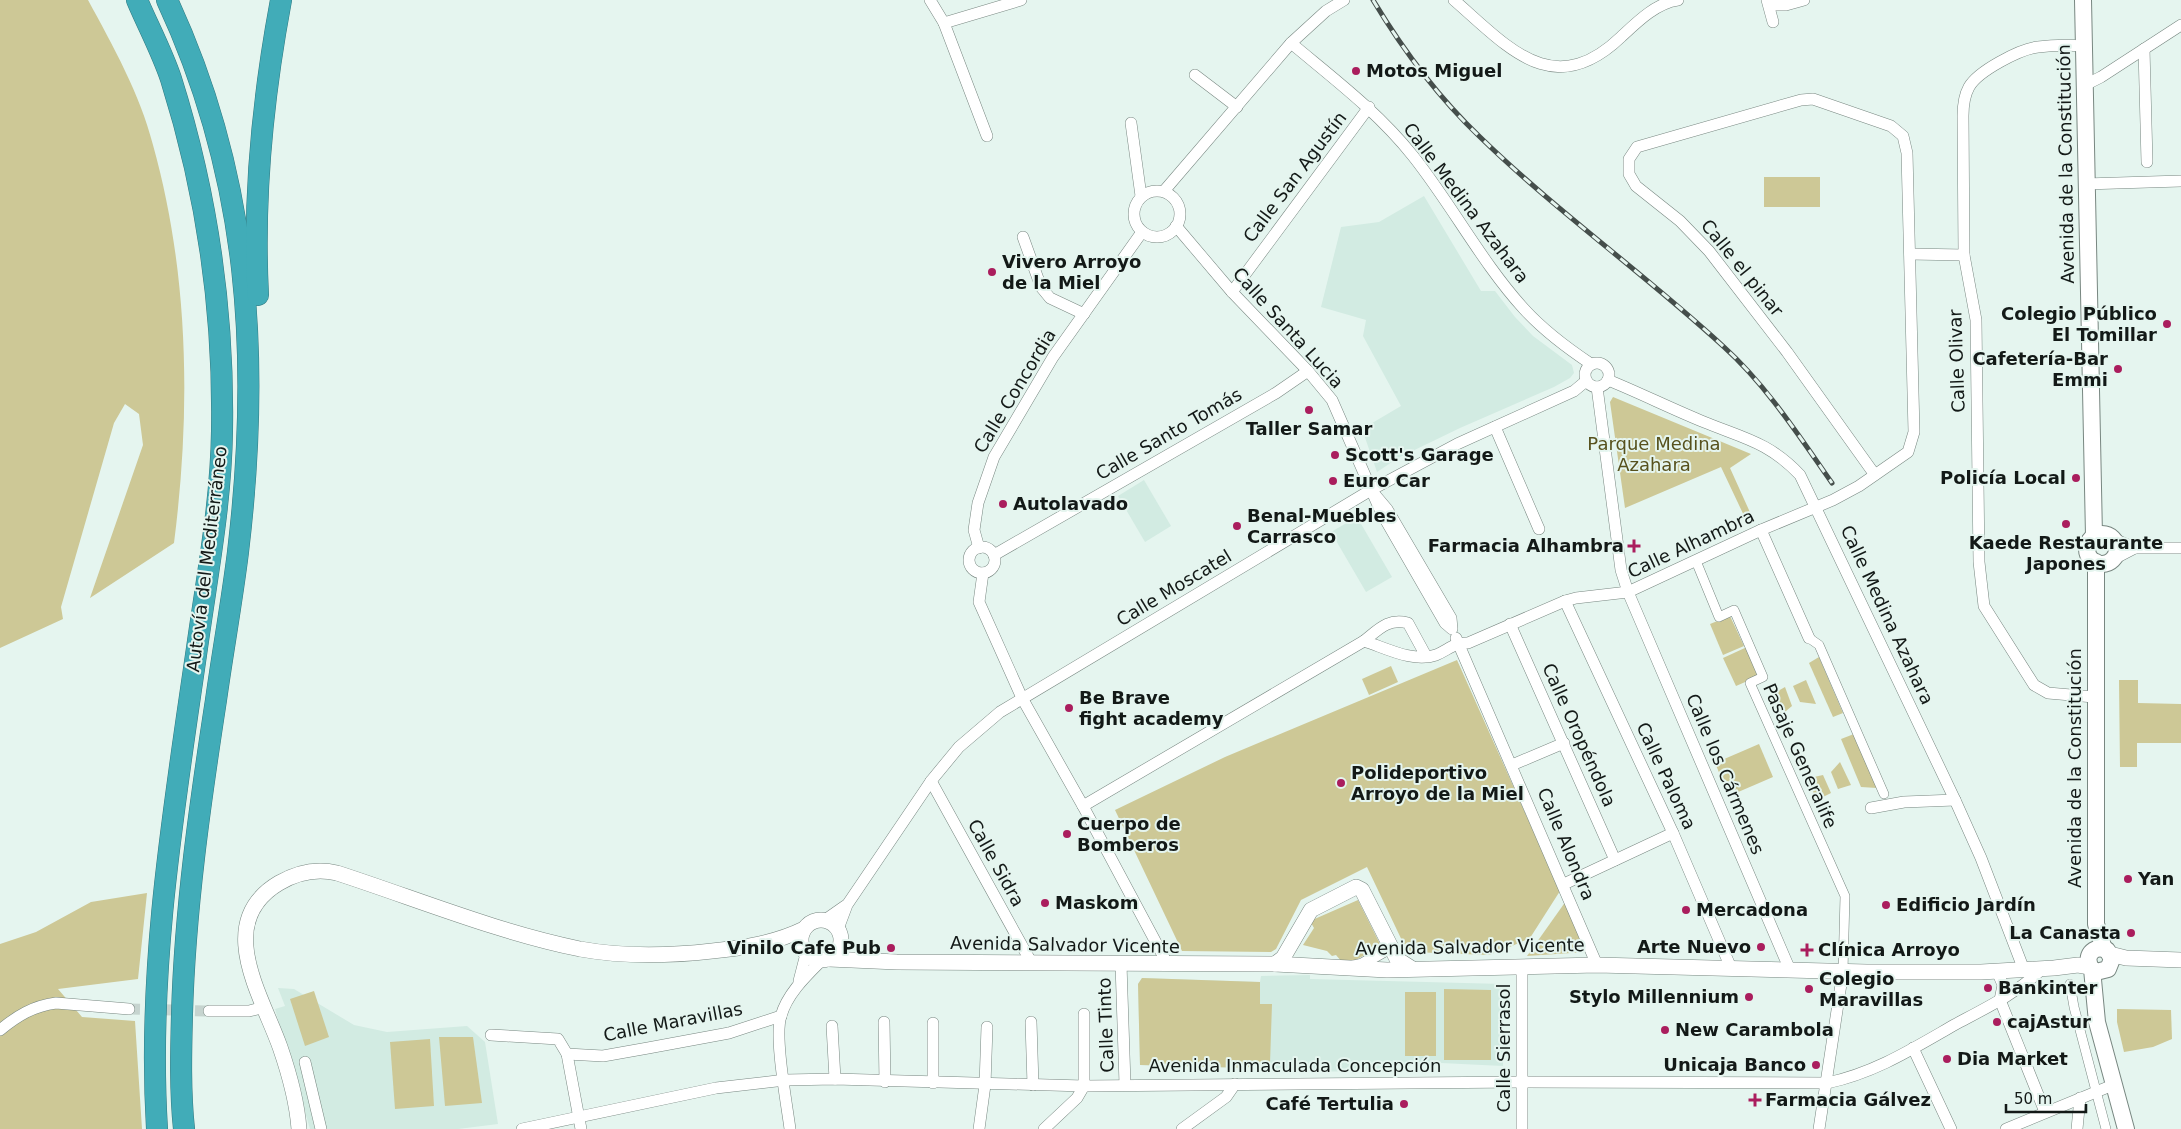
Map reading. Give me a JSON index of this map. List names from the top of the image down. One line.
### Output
{"streets":{"highway":["Autovía del Mediterráneo"],"main road":["Avenida de la Constitución"],"street":["Calle San Agustín","Calle Medina Azahara","Calle el pinar","Calle Santa Lucia","Calle Olivar","Calle Concordia","Calle Santo Tomás","Calle Alhambra","Calle Moscatel","Calle Oropéndola","Pasaje Generalife","Calle los Cármenes","Calle Paloma","Calle Alondra","Calle Sidra","Avenida Salvador Vicente","Calle Maravillas","Calle Tinto","Calle Sierrasol","Avenida Inmaculada Concepción"]},"crossings":[["Avenida de la Constitución","Calle Olivar"],["Avenida de la Constitución","Avenida Salvador Vicente"],["Calle San Agustín","Calle Medina Azahara"],["Calle San Agustín","Calle Santa Lucia"],["Calle Medina Azahara","Calle Alhambra"],["Calle Medina Azahara","Calle Moscatel"],["Calle Medina Azahara","Calle los Cármenes"],["Calle Medina Azahara","Avenida Salvador Vicente"],["Calle el pinar","Calle Alhambra"],["Calle Santa Lucia","Calle Concordia"],["Calle Santa Lucia","Calle Santo Tomás"],["Calle Santa Lucia","Calle Moscatel"],["Calle Santa Lucia","Calle Alondra"],["Calle Concordia","Calle Santo Tomás"],["Calle Alhambra","Calle Oropéndola"],["Calle Alhambra","Pasaje Generalife"],["Calle Alhambra","Calle los Cármenes"],["Calle Alhambra","Calle Paloma"],["Calle Alhambra","Calle Alondra"],["Calle Moscatel","Calle los Cármenes"],["Calle Moscatel","Calle Alondra"],["Calle Moscatel","Calle Sidra"],["Calle Moscatel","Avenida Salvador Vicente"],["Pasaje Generalife","Avenida Salvador Vicente"],["Calle los Cármenes","Avenida Salvador Vicente"],["Calle Paloma","Avenida Salvador Vicente"],["Calle Alondra","Avenida Salvador Vicente"],["Calle Sidra","Avenida Salvador Vicente"],["Avenida Salvador Vicente","Calle Tinto"],["Avenida Salvador Vicente","Calle Sierrasol"],["Avenida Salvador Vicente","Avenida Inmaculada Concepción"],["Calle Tinto","Avenida Inmaculada Concepción"],["Calle Sierrasol","Avenida Inmaculada Concepción"]],"parks":["Parque Medina Azahara"],"places":{"other":["Motos Miguel","Vivero Arroyo de la Miel","Colegio Público El Tomillar","Cafetería-Bar Emmi","Taller Samar","Scott's Garage","Policía Local","Euro Car","Autolavado","Kaede Restaurante Japones","Benal-Muebles Carrasco","Be Brave fight academy","Polideportivo Arroyo de la Miel","Cuerpo de Bomberos","Yan","Maskom","Edificio Jardín","Mercadona","La Canasta","Arte Nuevo","Vinilo Cafe Pub","Bankinter","Colegio Maravillas","Stylo Millennium","cajAstur","New Carambola","Dia Market","Unicaja Banco","Café Tertulia"],"health":["Farmacia Alhambra","Clínica Arroyo","Farmacia Gálvez"]},"scale_bar":"50 m"}
